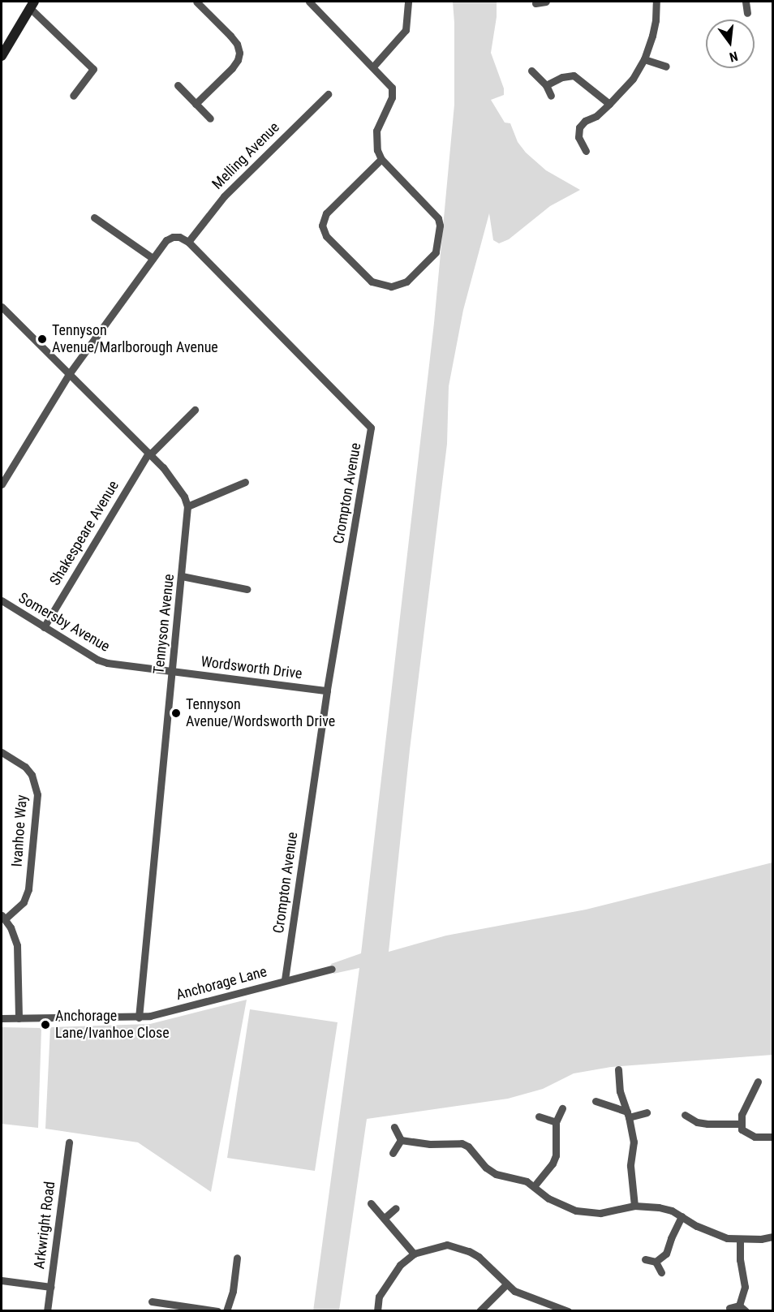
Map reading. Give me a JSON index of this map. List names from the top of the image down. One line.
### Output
{"streets":{"street":["Melling Avenue","Crompton Avenue","Shakespeare Avenue","Somersby Avenue","Tennyson Avenue","Wordsworth Drive","Ivanhoe Way","Anchorage Lane","Arkwright Road"]},"crossings":[["Melling Avenue","Crompton Avenue"],["Crompton Avenue","Wordsworth Drive"],["Crompton Avenue","Anchorage Lane"],["Shakespeare Avenue","Somersby Avenue"],["Somersby Avenue","Tennyson Avenue"],["Somersby Avenue","Wordsworth Drive"],["Tennyson Avenue","Wordsworth Drive"],["Tennyson Avenue","Anchorage Lane"]],"places":["Tennyson Avenue/Marlborough Avenue","Tennyson Avenue/Wordsworth Drive","Anchorage Lane/Ivanhoe Close"],"north":"bottom"}
